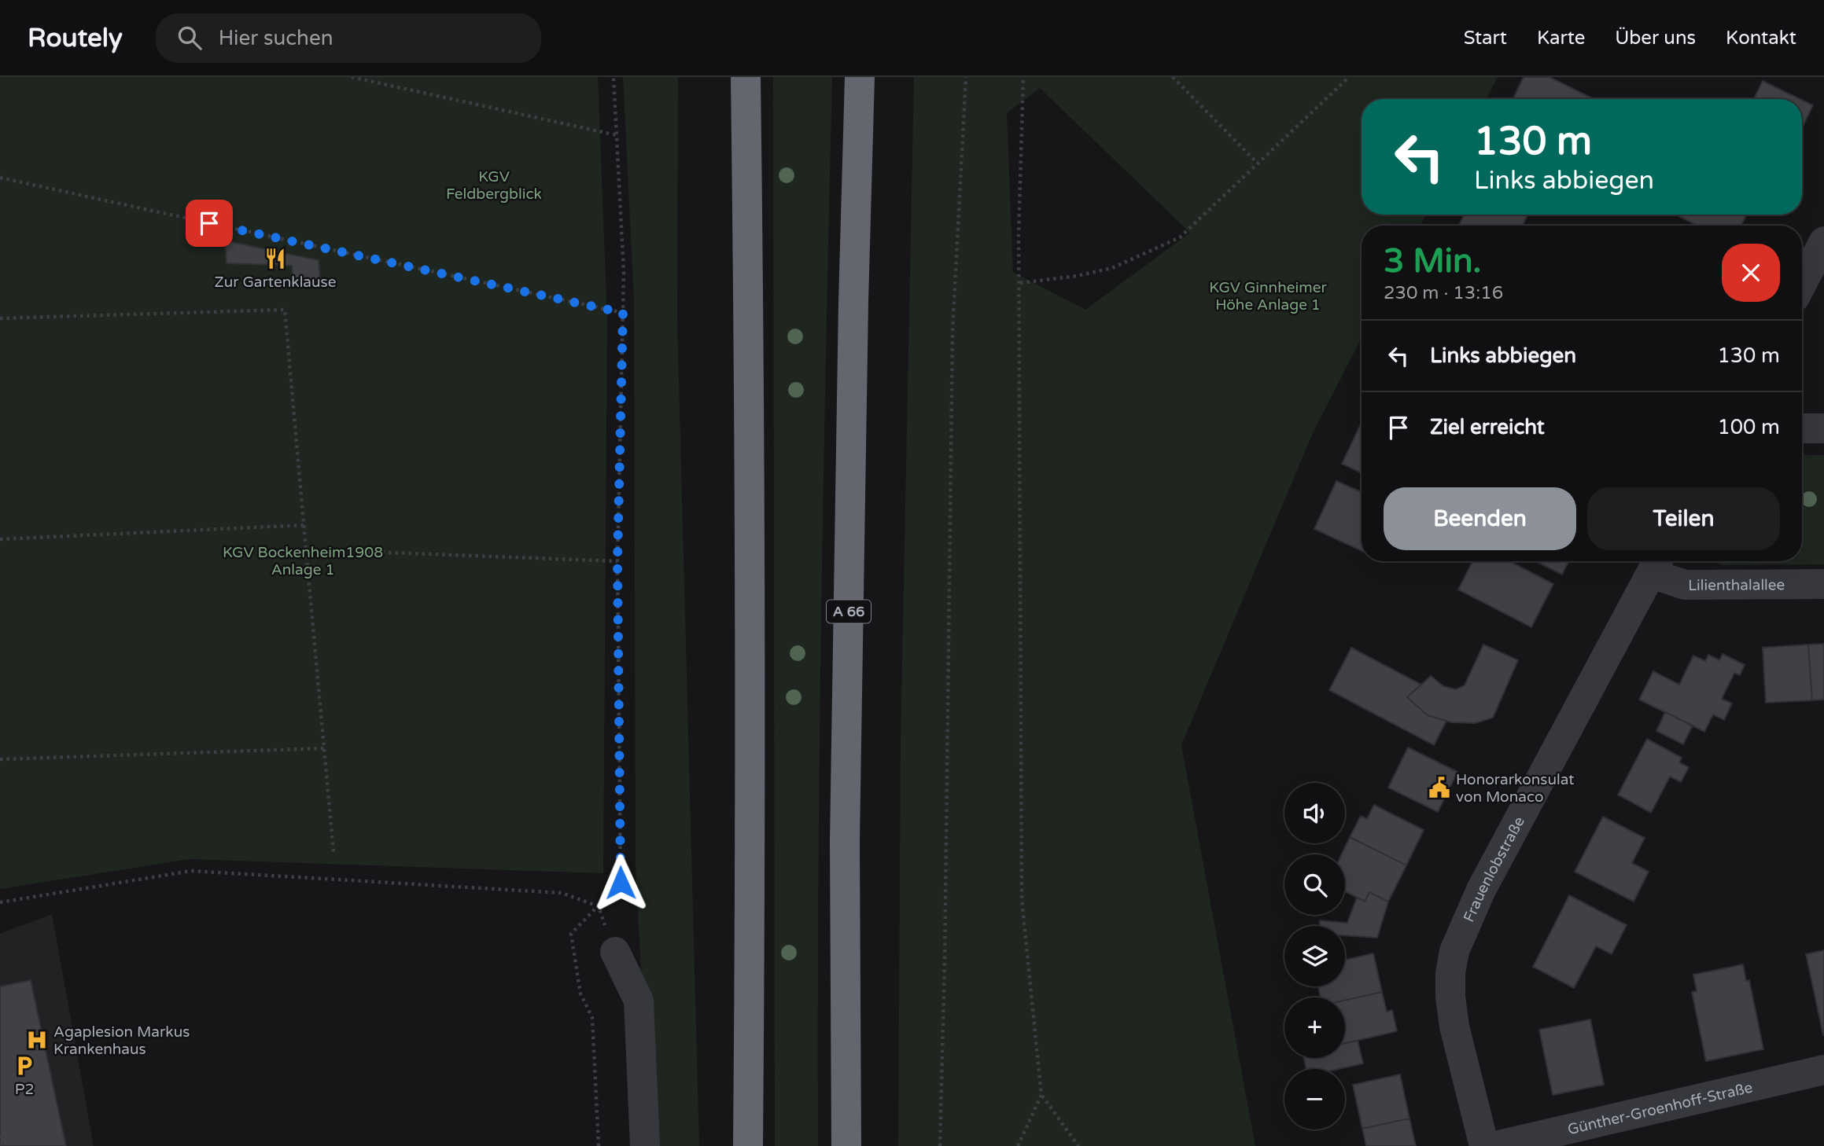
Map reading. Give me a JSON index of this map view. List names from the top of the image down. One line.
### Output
{"streets":{"highway":["A 66"],"street":["Lilienthalallee","Frauenlobstraße","Günther-Groenhoff-Straße"]},"crossings":[["Lilienthalallee","Frauenlobstraße"]],"parks":["KGV Feldbergblick","KGV Ginnheimer Höhe Anlage 1","KGV Bockenheim1908 Anlage 1"],"places":{"restaurant":["Zur Gartenklause"],"public building":["Honorarkonsulat von Monaco"],"hospital":["Agaplesion Markus Krankenhaus"],"parking":["P2"]},"page":{"header":"Routely","search":"Hier suchen","nav":["Start","Karte","Über uns","Kontakt"],"turn":["130 m","Links abbiegen"],"heading":["3 Min.","230 m · 13:16"],"list":[{"name":"Links abbiegen","value":"130 m"},{"name":"Ziel erreicht","value":"100 m"}],"buttons":["Beenden","Teilen"],"map_buttons":["+","−"]}}
